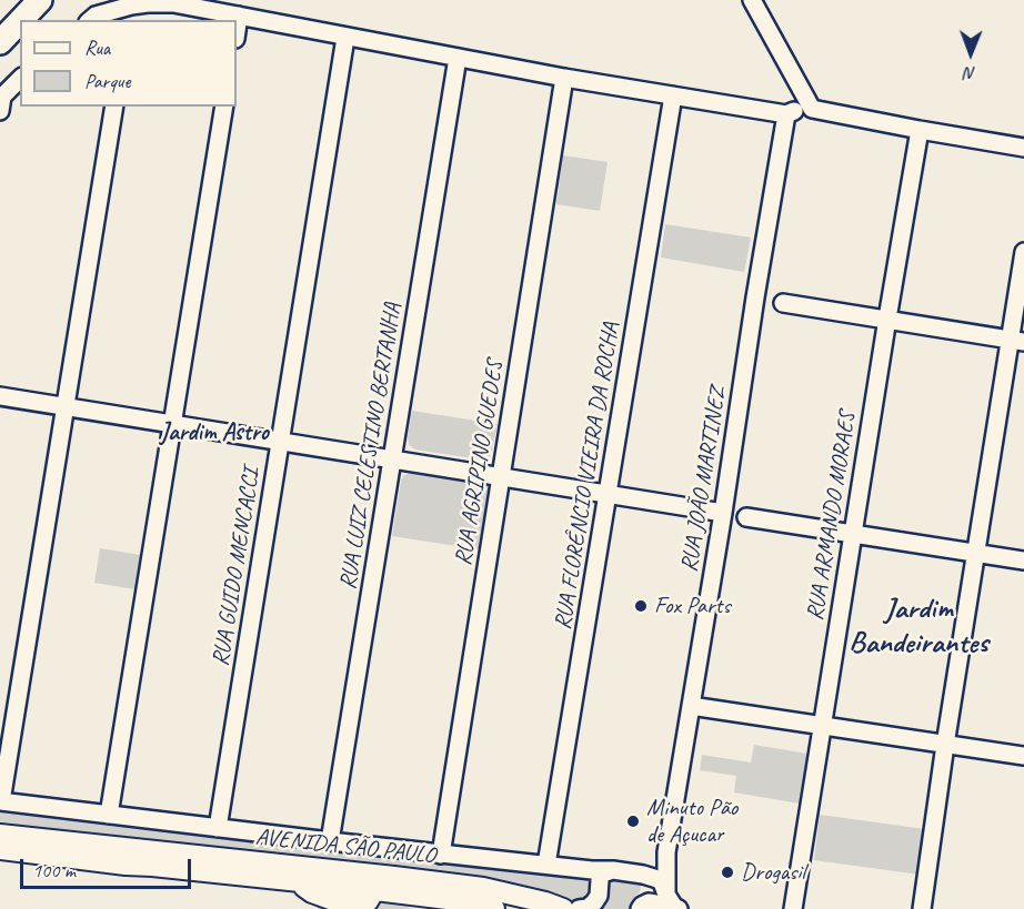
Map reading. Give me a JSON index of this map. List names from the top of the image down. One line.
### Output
{"streets":{"main road":["AVENIDA SÃO PAULO"],"street":["RUA LUIZ CELESTINO BERTANHA","RUA AGRIPINO GUEDES","RUA FLORÊNCIO VIEIRA DA ROCHA","RUA JOÃO MARTINEZ","RUA ARMANDO MORAES","RUA GUIDO MENCACCI"]},"crossings":[["RUA FLORÊNCIO VIEIRA DA ROCHA","RUA JOÃO MARTINEZ"]],"districts":["Jardim Astro","Jardim Bandeirantes"],"places":["Fox Parts","Minuto Pão de Açucar","Drogasil"],"legend":["Rua","Parque"],"scale_bar":"100 m","north":"bottom"}
